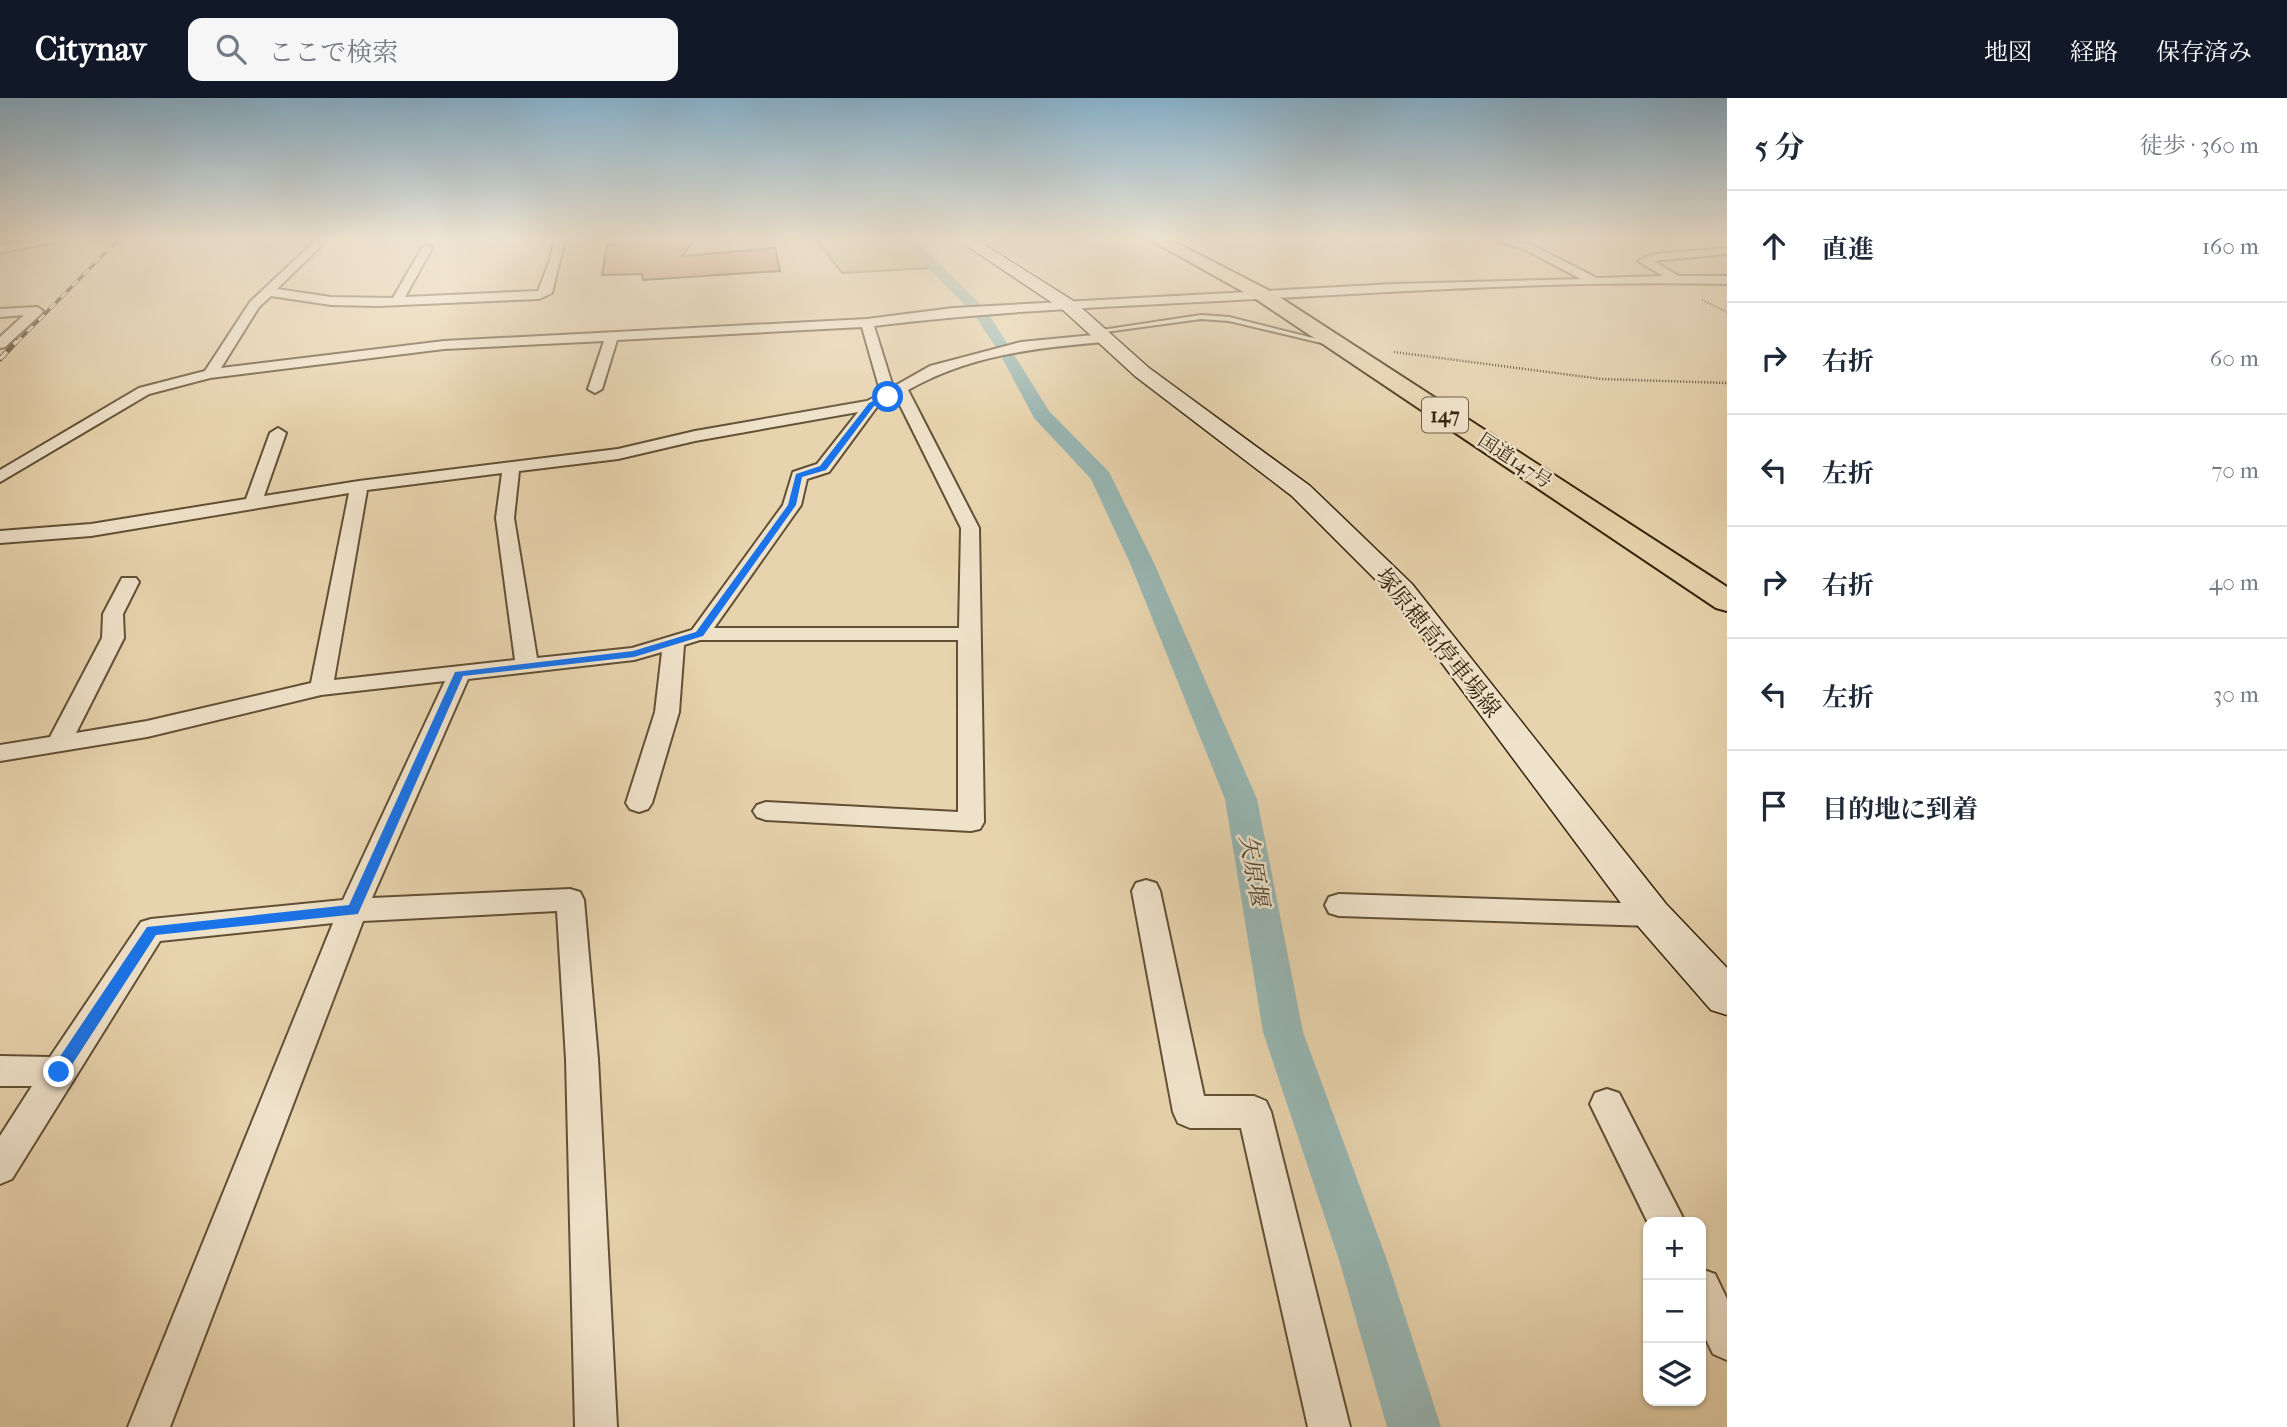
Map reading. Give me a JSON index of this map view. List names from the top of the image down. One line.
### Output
{"streets":{"highway":["147","国道147号"],"main road":["塚原穂高停車場線"]},"water":["矢原堰"],"page":{"header":"Citynav","search":"ここで検索","nav":["地図","経路","保存済み"],"heading":["5 分","徒歩 · 360 m"],"list":[["直進","160 m"],["右折","60 m"],["左折","70 m"],["右折","40 m"],["左折","30 m"],"目的地に到着"],"map_buttons":["+","−"]}}
